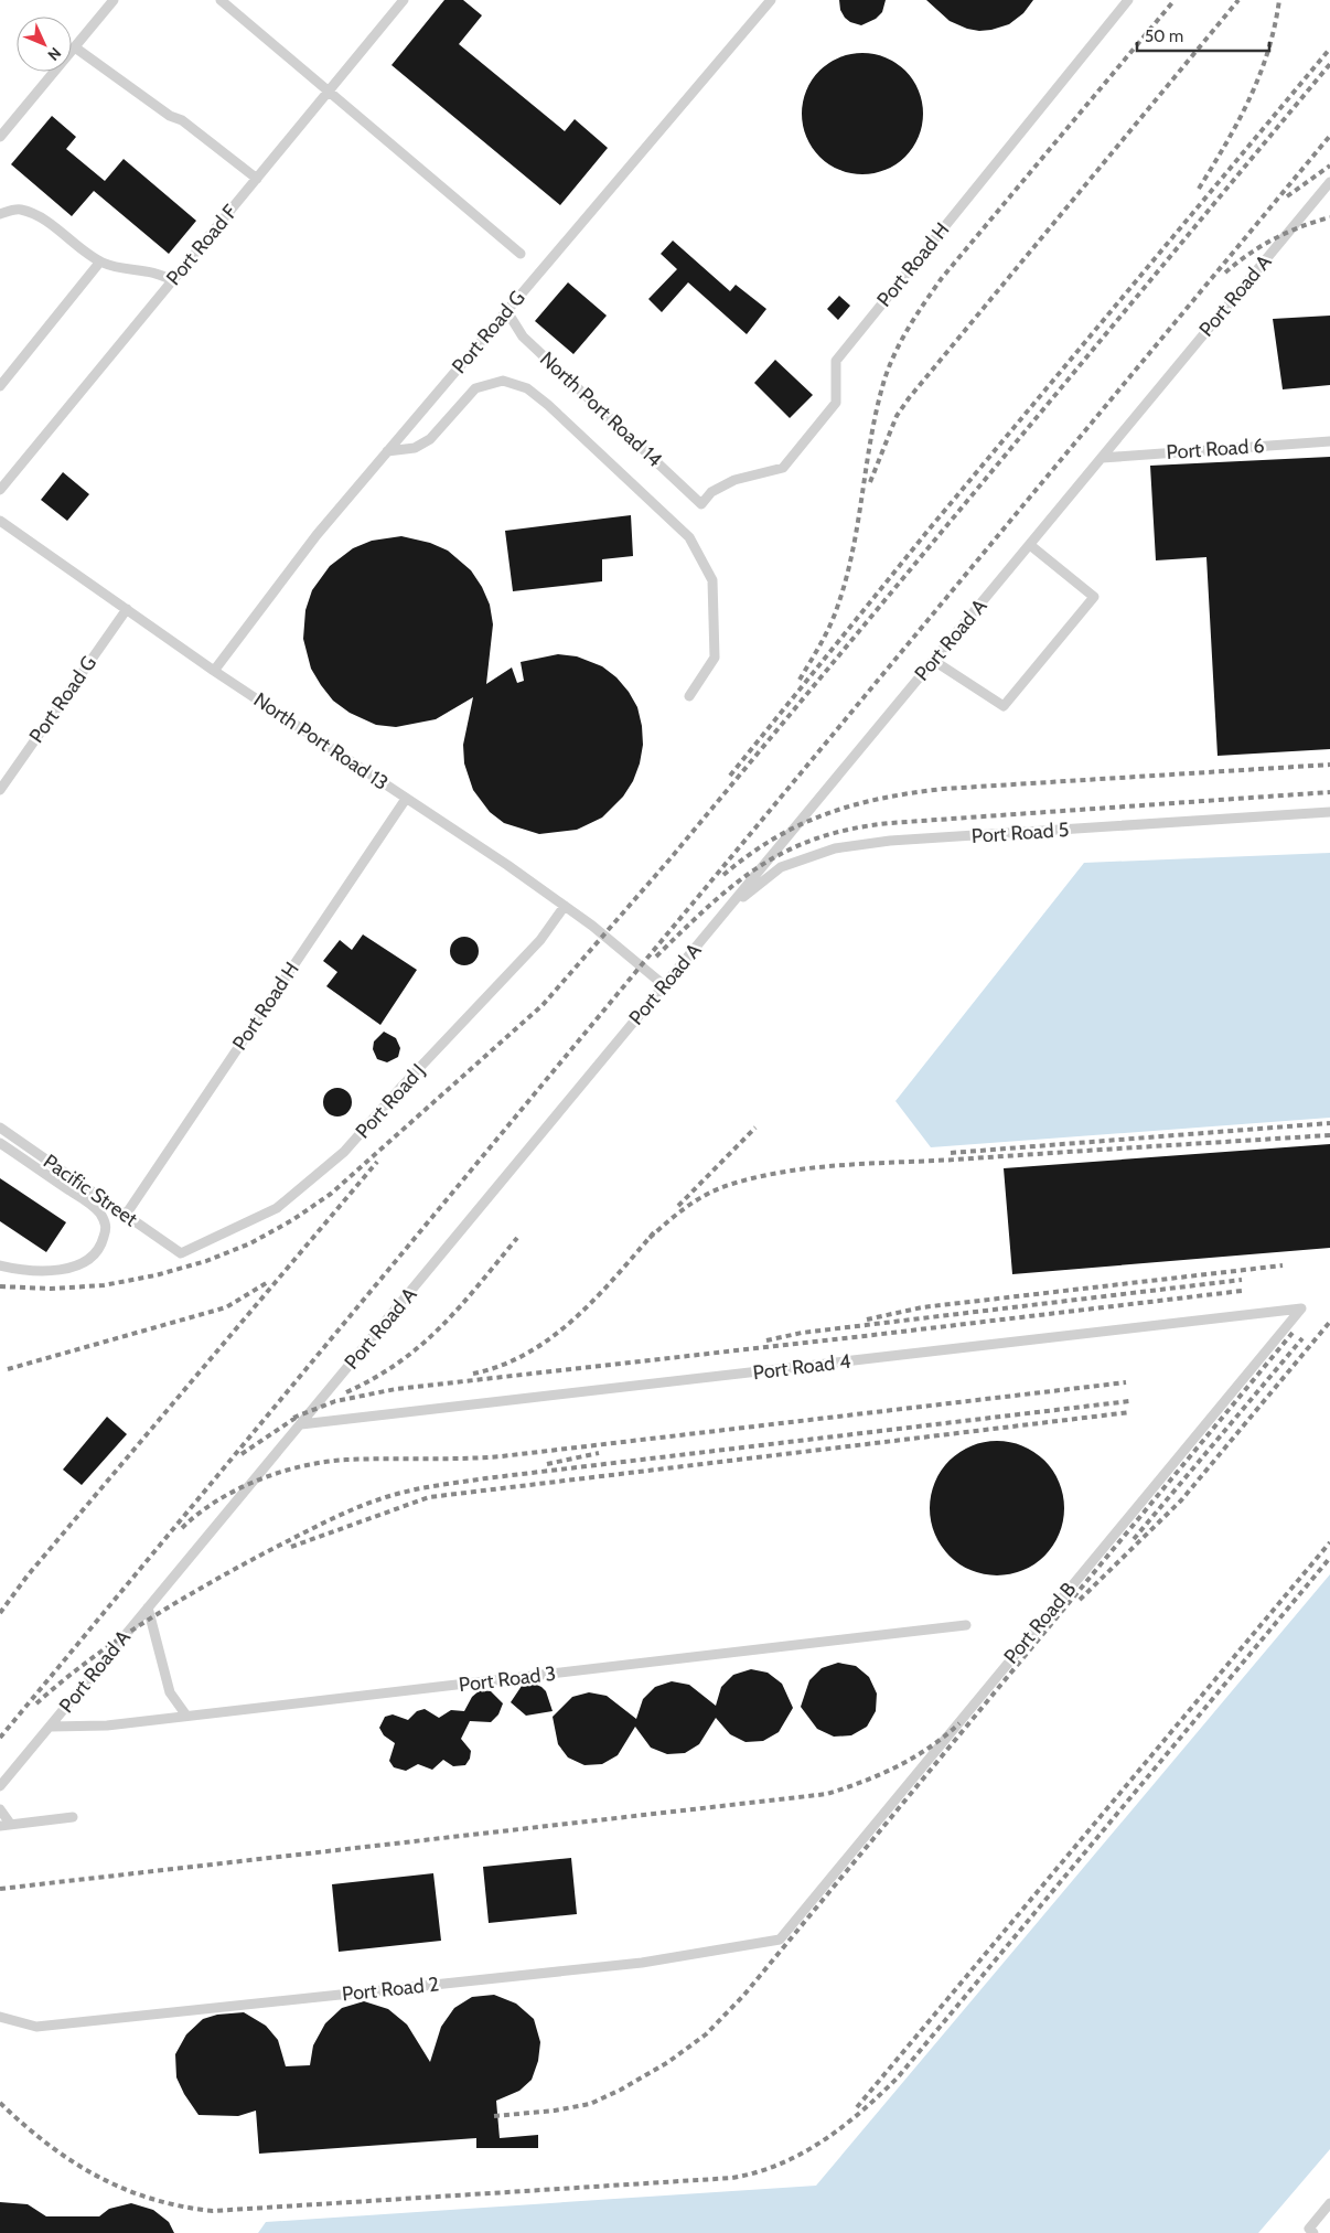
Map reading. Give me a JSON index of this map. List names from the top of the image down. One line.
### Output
{"streets":{"lane":["Port Road F","Port Road H","Port Road A","Port Road G","North Port Road 14","Port Road 6","North Port Road 13","Port Road 5","Port Road J","Pacific Street","Port Road 4","Port Road B","Port Road 3","Port Road 2"]},"crossings":[["Port Road H","North Port Road 14"],["Port Road H","North Port Road 13"],["Port Road H","Pacific Street"],["Port Road A","Port Road 6"],["Port Road A","North Port Road 13"],["Port Road A","Port Road 5"],["Port Road A","Port Road 4"],["Port Road A","Port Road 3"],["Port Road G","North Port Road 14"],["Port Road G","North Port Road 13"],["North Port Road 13","Port Road J"],["Port Road J","Pacific Street"],["Port Road 4","Port Road B"],["Port Road B","Port Road 2"]],"scale_bar":"50 m","north":"bottom right"}
